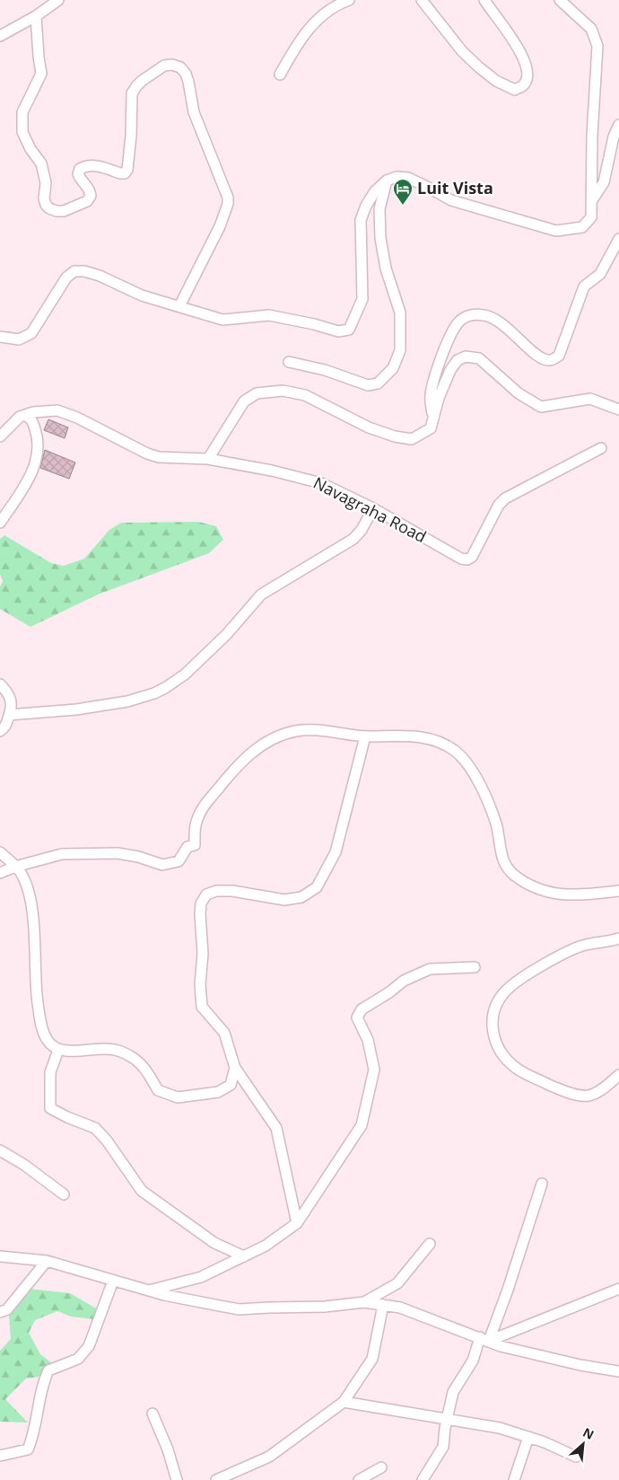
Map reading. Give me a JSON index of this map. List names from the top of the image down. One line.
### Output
{"streets":{"street":["Navagraha Road"]},"places":{"hotel":["Luit Vista"]},"north":"top right"}
